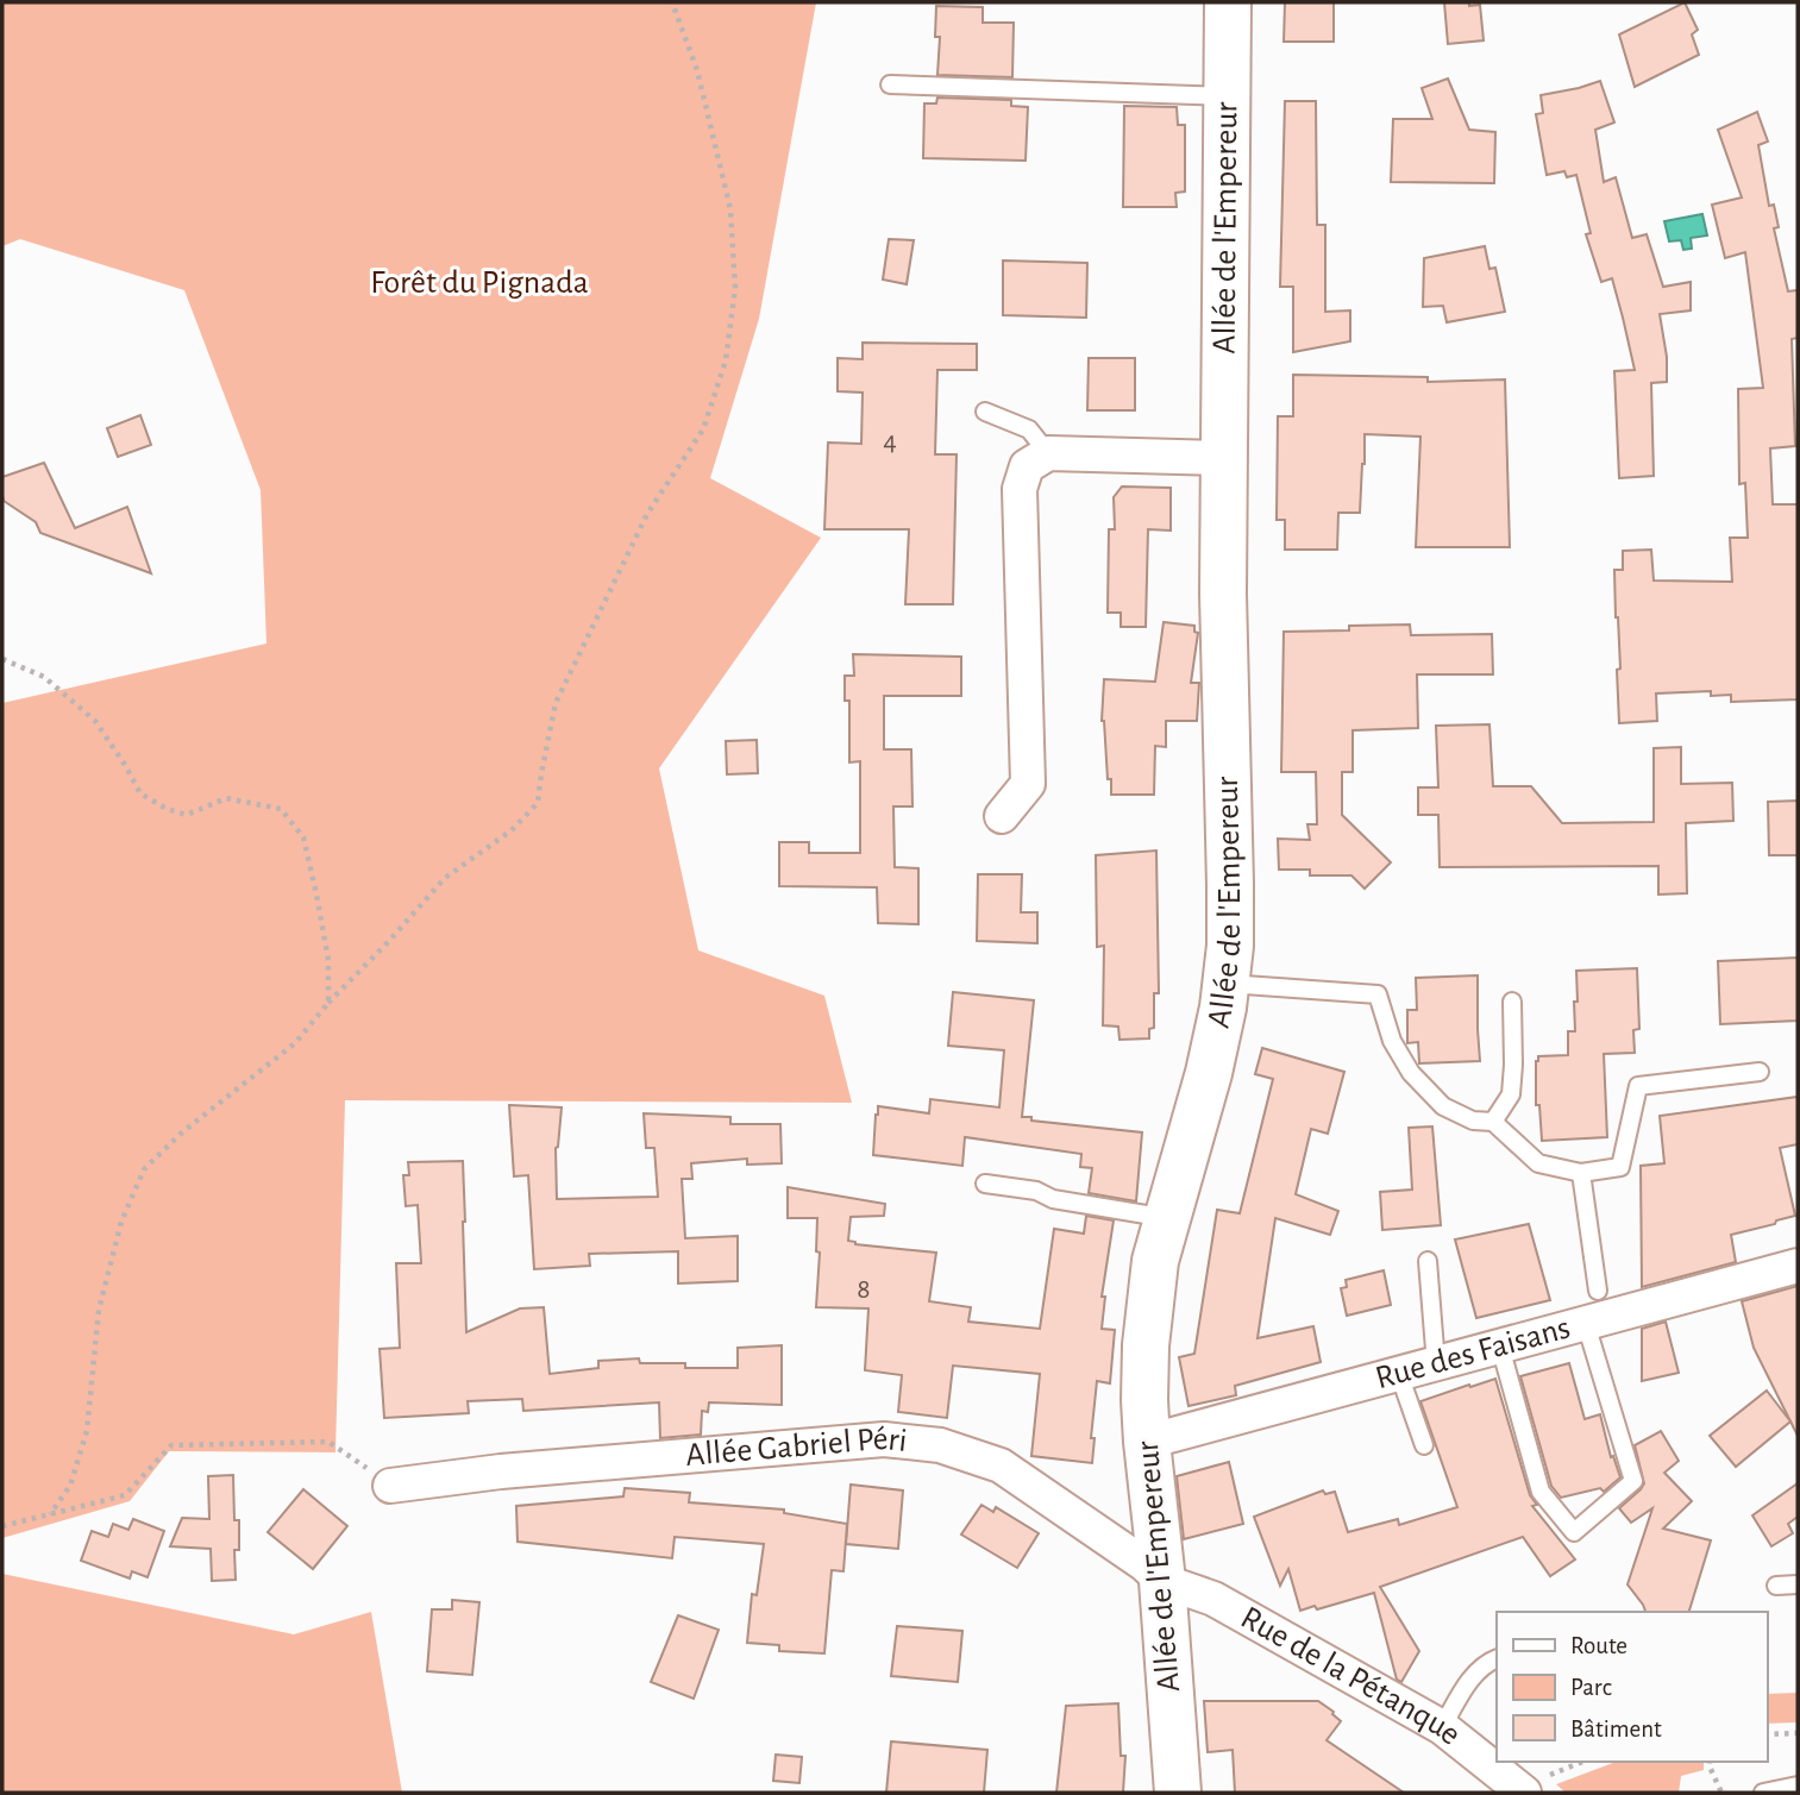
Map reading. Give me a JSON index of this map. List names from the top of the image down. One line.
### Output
{"streets":{"street":["Allée de l'Empereur","Rue des Faisans","Allée Gabriel Péri","Rue de la Pétanque"]},"crossings":[["Allée de l'Empereur","Rue des Faisans"],["Allée de l'Empereur","Allée Gabriel Péri"],["Allée de l'Empereur","Rue de la Pétanque"],["Allée Gabriel Péri","Rue de la Pétanque"]],"parks":["Forêt du Pignada"],"house_numbers":["4","8"],"legend":["Route","Parc","Bâtiment"]}
